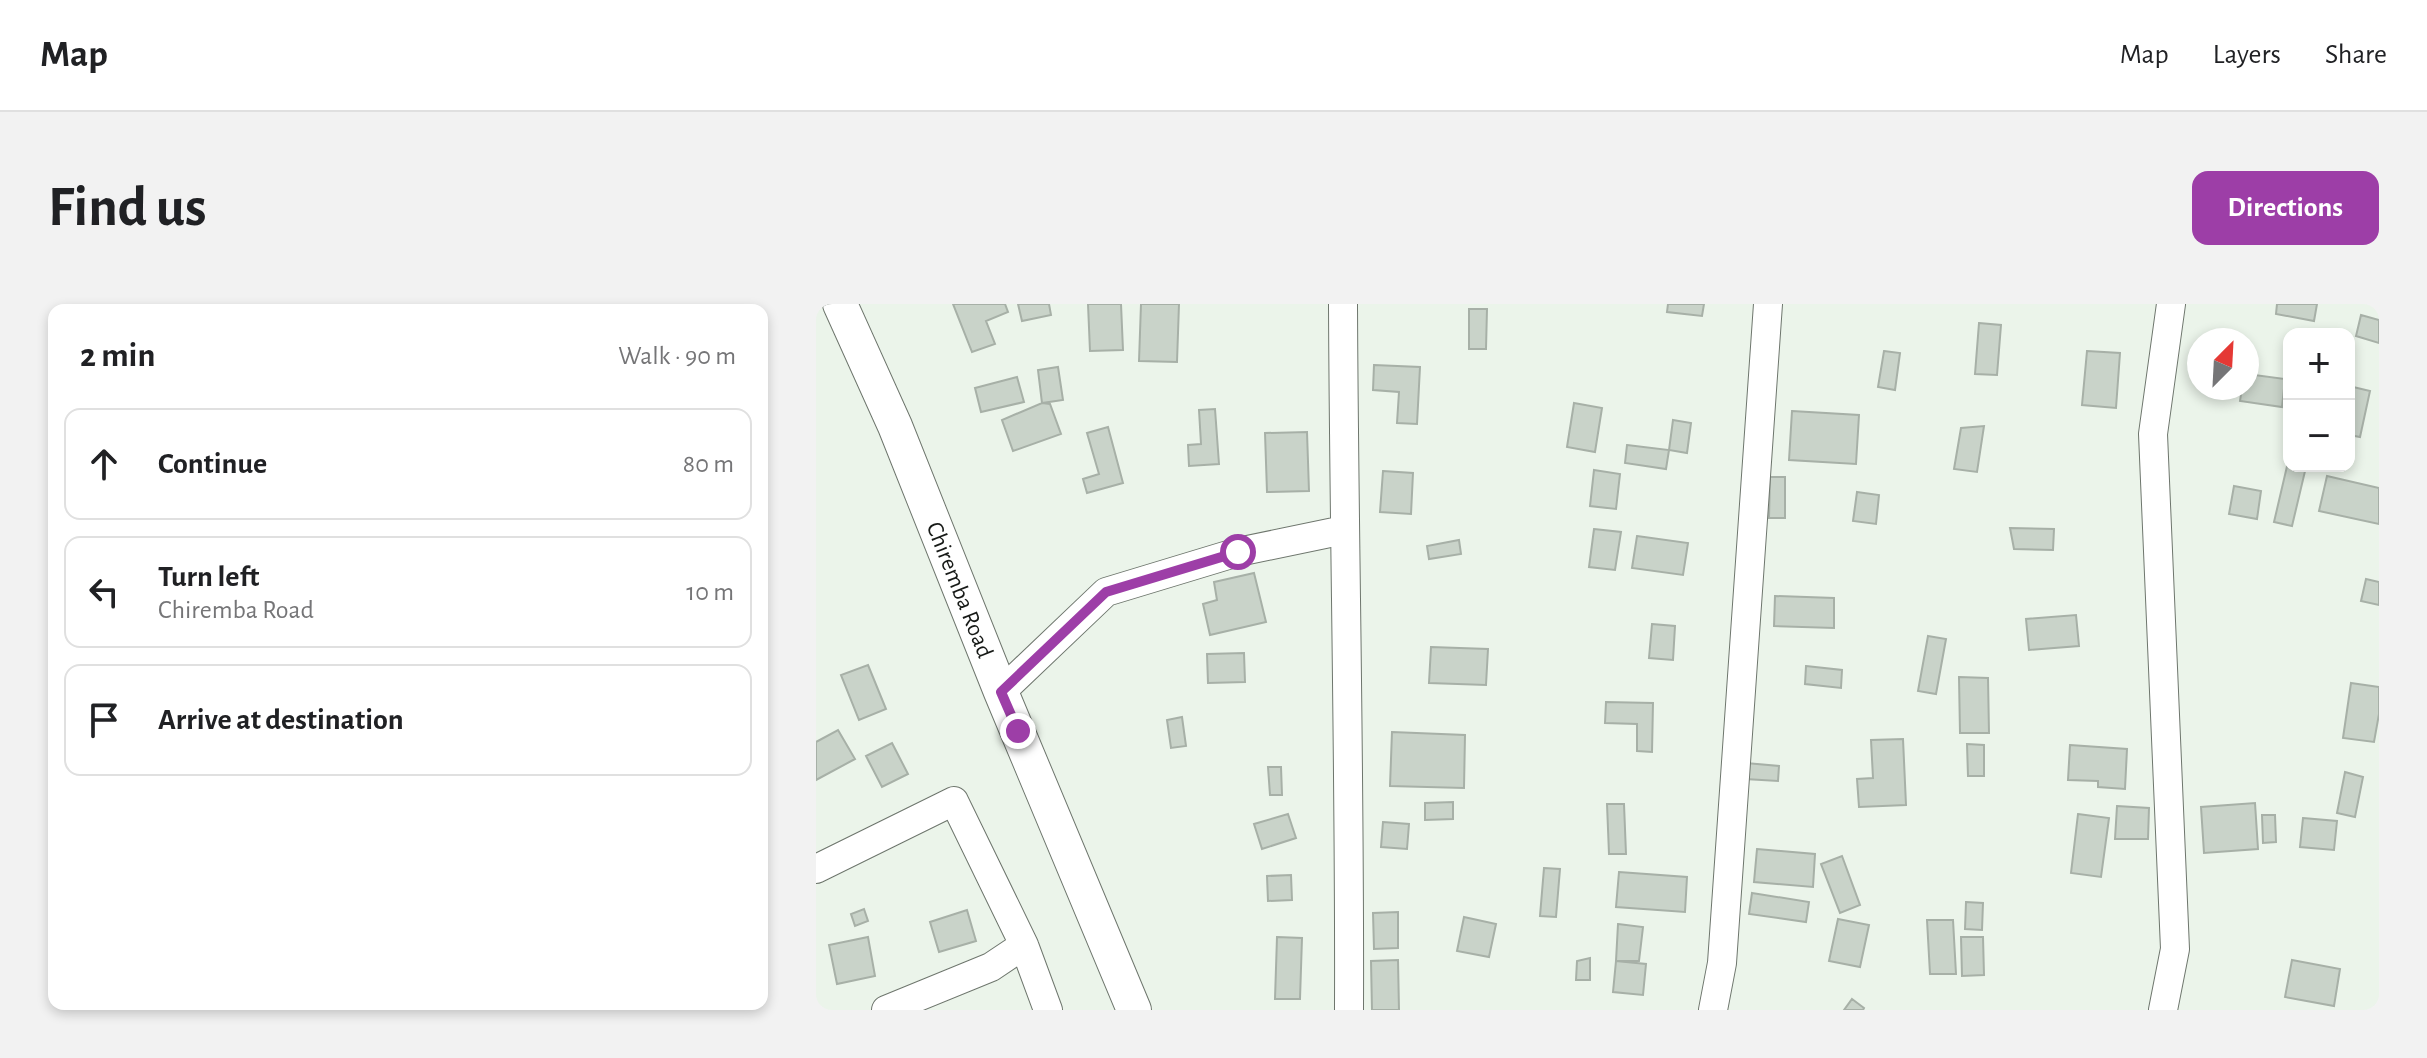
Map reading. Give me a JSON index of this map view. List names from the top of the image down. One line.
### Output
{"streets":{"main road":["Chiremba Road"]},"north":"top right","page":{"header":"Map","nav":["Map","Layers","Share"],"buttons":"Directions","title":"Find us","heading":["2 min","Walk · 90 m"],"map_buttons":["+","−"],"list":[["Continue","80 m"],["Turn left","Chiremba Road","10 m"],"Arrive at destination"]}}
